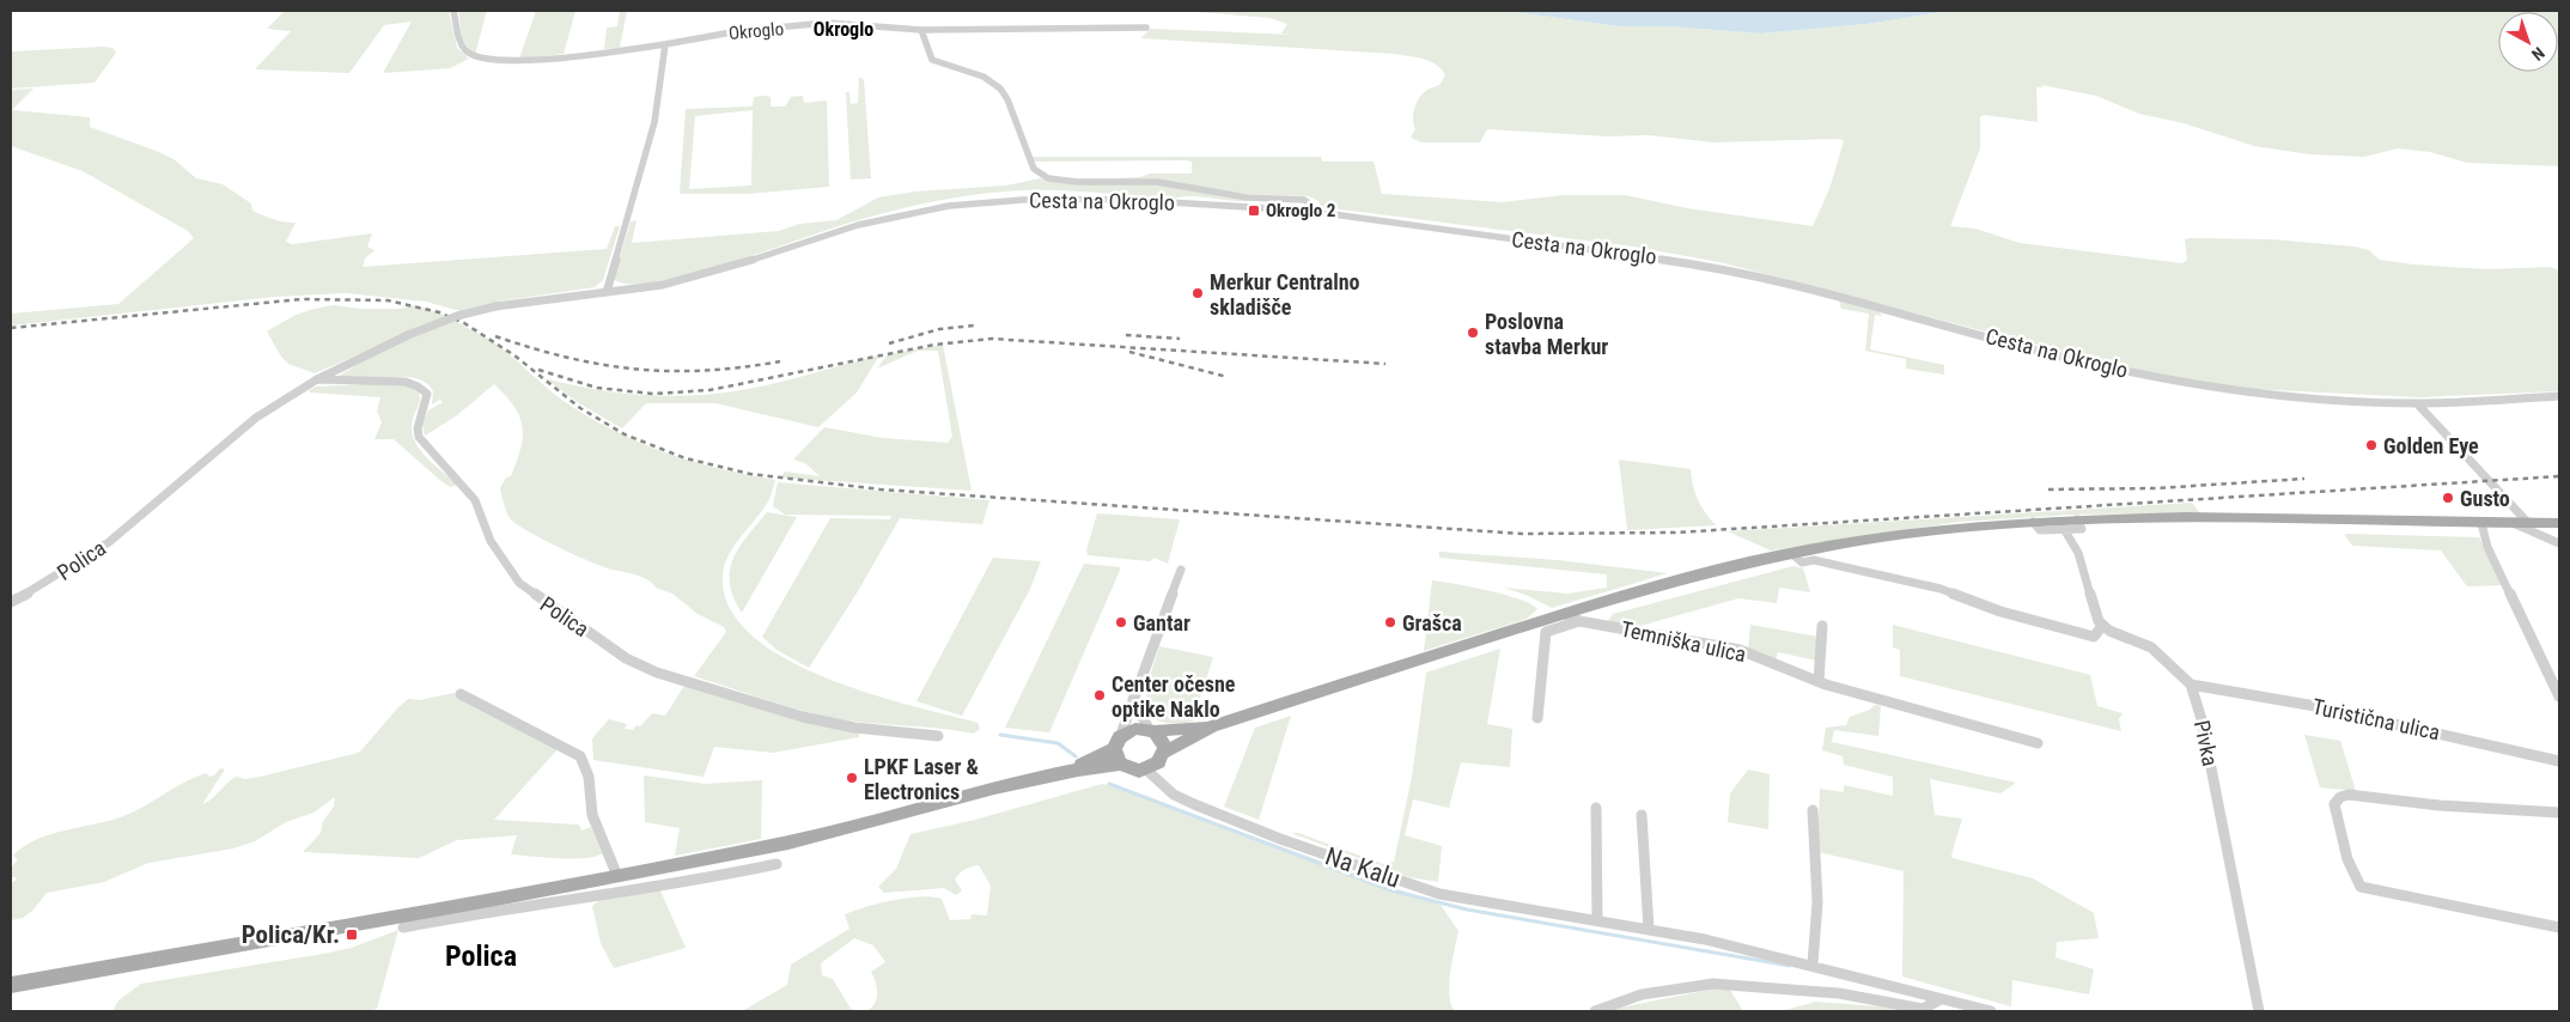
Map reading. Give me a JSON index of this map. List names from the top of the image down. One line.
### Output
{"streets":{"street":["Okroglo","Cesta na Okroglo","Polica","Temniška ulica","Turistična ulica","Pivka","Na Kalu"]},"crossings":[["Cesta na Okroglo","Polica"],["Turistična ulica","Pivka"]],"districts":["Okroglo","Polica"],"places":{"transit":["Okroglo 2","Polica/Kr."],"other":["Merkur Centralno skladišče","Poslovna stavba Merkur","Golden Eye","Gusto","Gantar","Grašca","Center očesne optike Naklo","LPKF Laser & Electronics"]},"north":"bottom right"}
